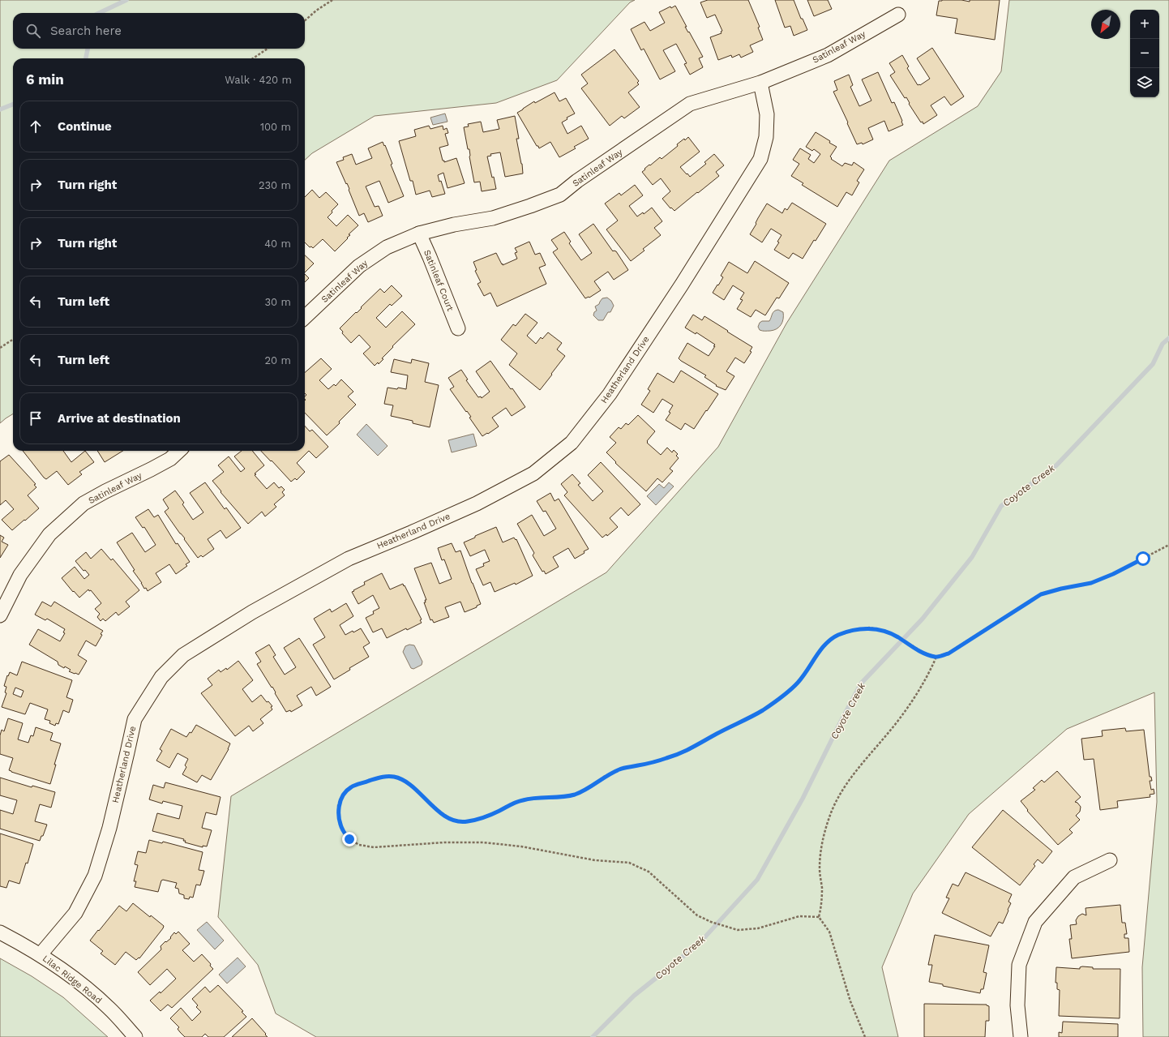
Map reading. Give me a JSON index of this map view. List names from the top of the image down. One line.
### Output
{"streets":{"street":["Satinleaf Way","Satinleaf Court","Heatherland Drive","Lilac Ridge Road"]},"crossings":[["Satinleaf Way","Satinleaf Court"],["Satinleaf Way","Heatherland Drive"],["Heatherland Drive","Lilac Ridge Road"]],"water":["Coyote Creek"],"north":"bottom left","page":{"map_buttons":["+","−"],"search":"Search here","heading":["6 min","Walk · 420 m"],"list":[["Continue","100 m"],["Turn right","230 m"],["Turn right","40 m"],["Turn left","30 m"],["Turn left","20 m"],"Arrive at destination"]}}
